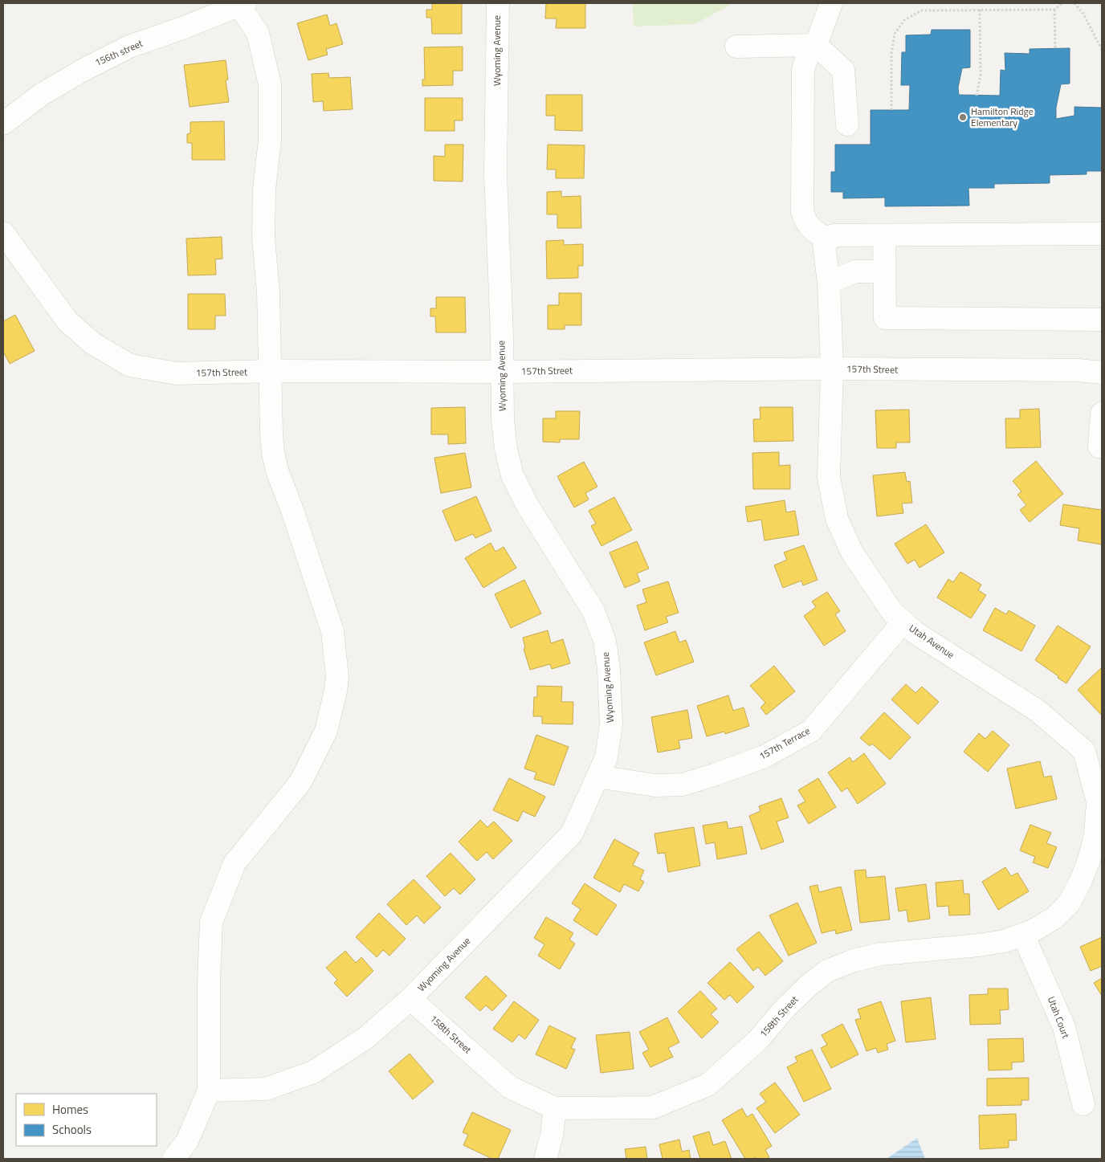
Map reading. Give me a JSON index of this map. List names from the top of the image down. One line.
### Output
{"streets":{"street":["Wyoming Avenue","156th street","157th Street","Utah Avenue","157th Terrace","158th Street","Utah Court"]},"crossings":[["Wyoming Avenue","157th Street"],["Wyoming Avenue","157th Terrace"],["Wyoming Avenue","158th Street"],["157th Street","Utah Avenue"],["Utah Avenue","157th Terrace"],["Utah Avenue","158th Street"],["158th Street","Utah Court"]],"places":["Hamilton Ridge Elementary"],"legend":["Homes","Schools"]}
